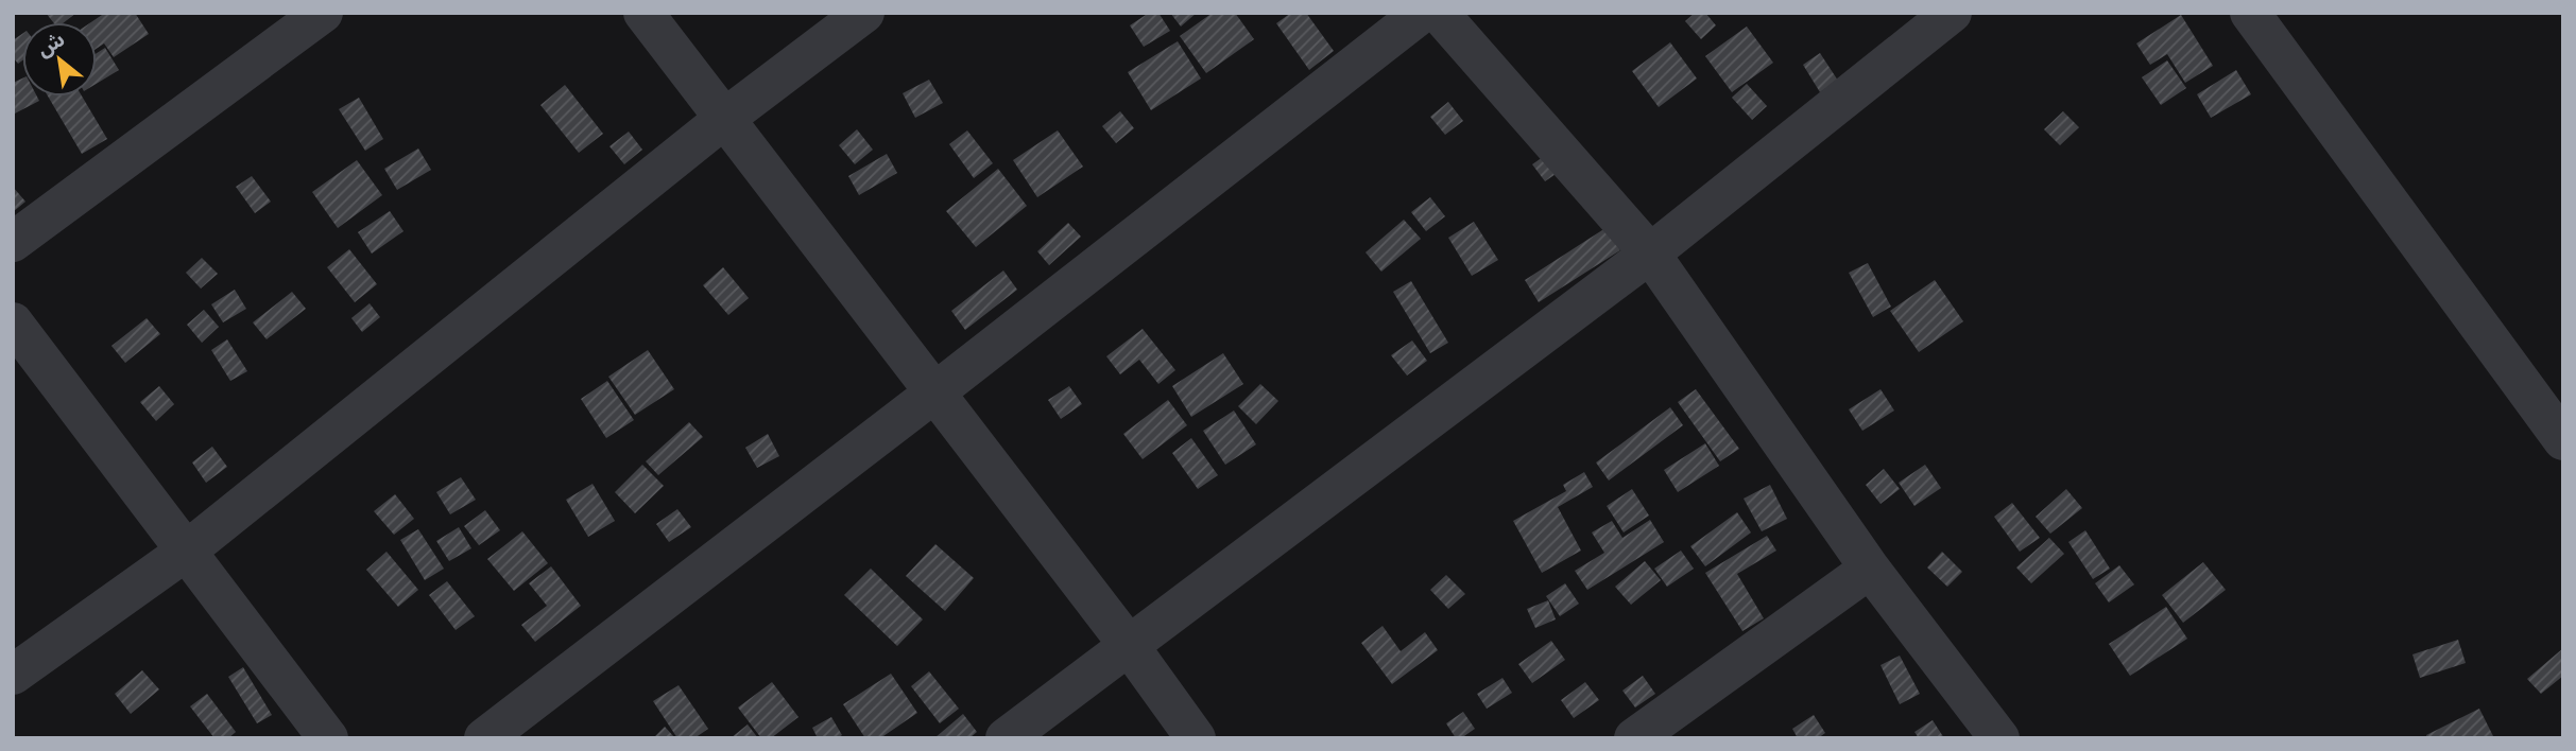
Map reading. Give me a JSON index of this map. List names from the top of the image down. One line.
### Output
{"north":"top left"}
